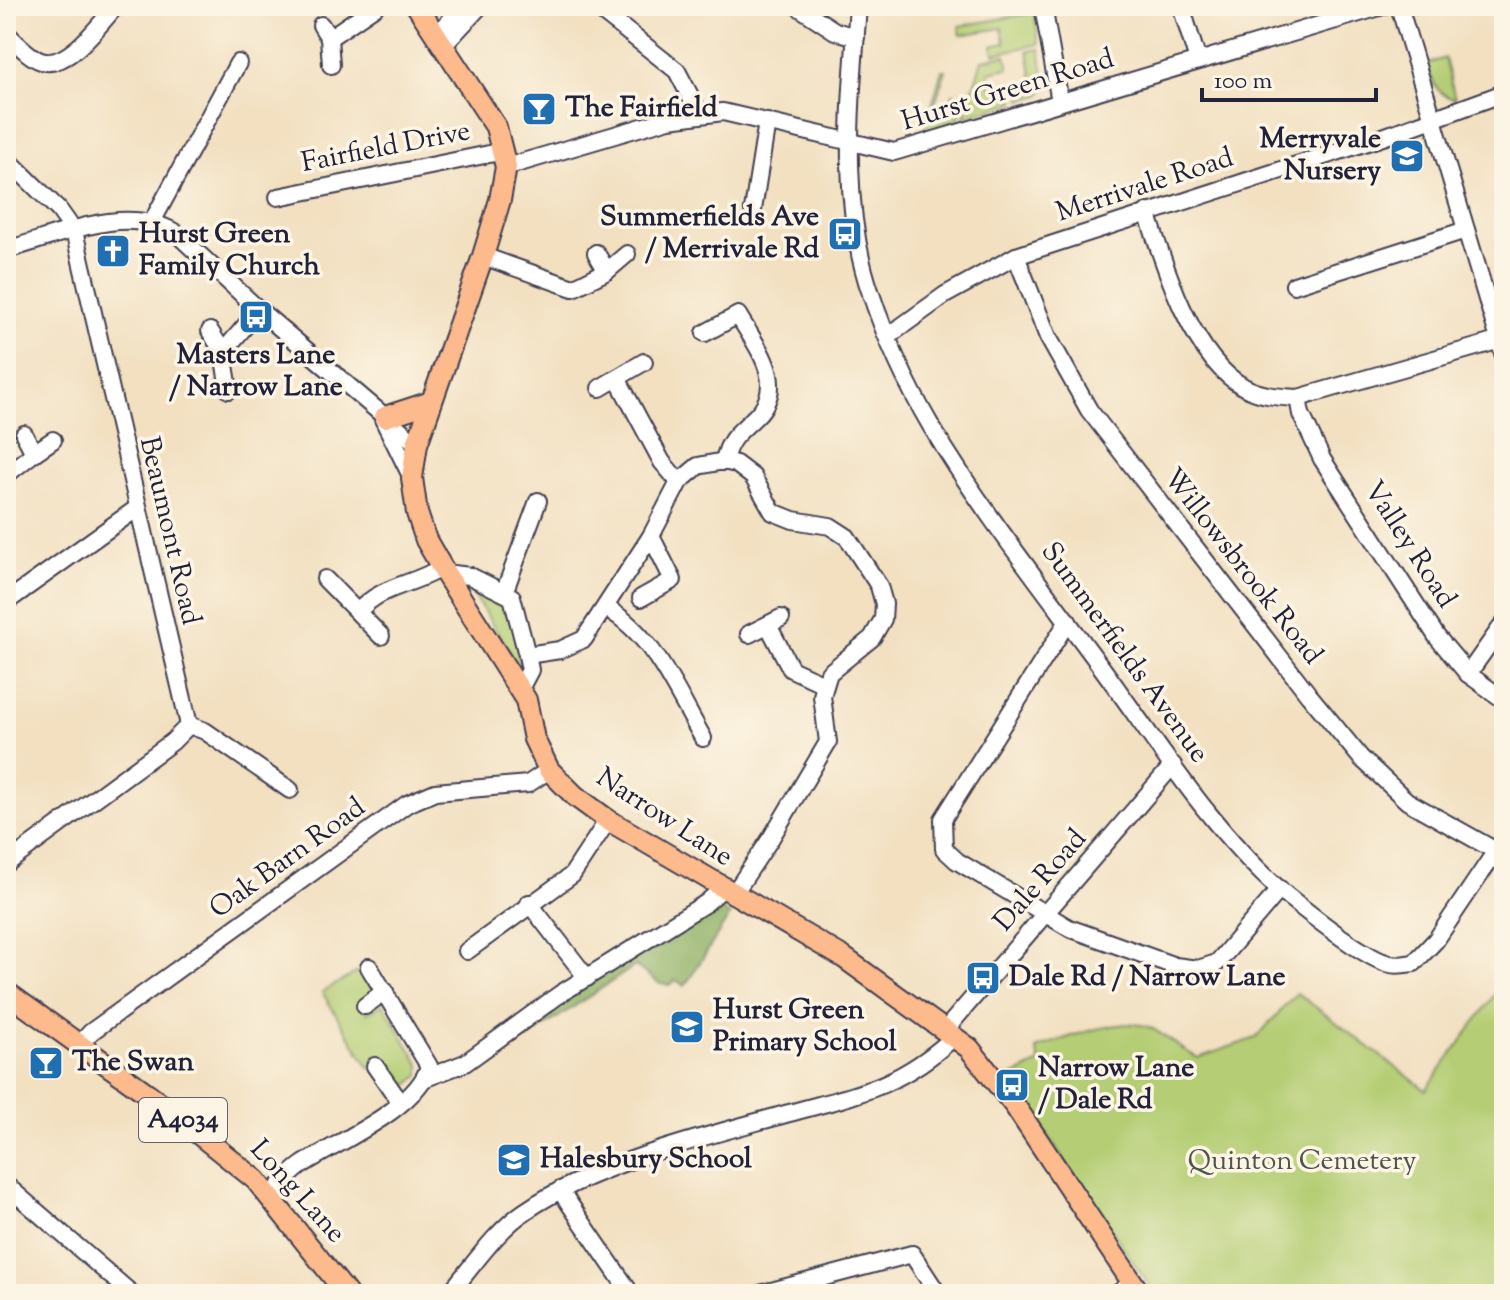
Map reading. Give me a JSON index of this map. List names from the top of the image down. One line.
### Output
{"streets":{"main road":["Narrow Lane","A4034","Long Lane"],"street":["Hurst Green Road","Fairfield Drive","Merrivale Road","Beaumont Road","Valley Road","Willowsbrook Road","Summerfields Avenue","Oak Barn Road","Dale Road"]},"crossings":[["Hurst Green Road","Fairfield Drive"],["Hurst Green Road","Summerfields Avenue"],["Hurst Green Road","Narrow Lane"],["Fairfield Drive","Narrow Lane"],["Merrivale Road","Willowsbrook Road"],["Merrivale Road","Summerfields Avenue"],["Willowsbrook Road","Summerfields Avenue"],["Summerfields Avenue","Dale Road"],["Narrow Lane","Oak Barn Road"],["Narrow Lane","Dale Road"],["Oak Barn Road","Long Lane"]],"parks":["Quinton Cemetery"],"places":{"bar":["The Fairfield","The Swan"],"school or university":["Merryvale Nursery","Hurst Green Primary School","Halesbury School"],"bus stop":["Summerfields Ave / Merrivale Rd","Masters Lane / Narrow Lane","Dale Rd / Narrow Lane","Narrow Lane / Dale Rd"],"church":["Hurst Green Family Church"]},"scale_bar":"100 m"}
